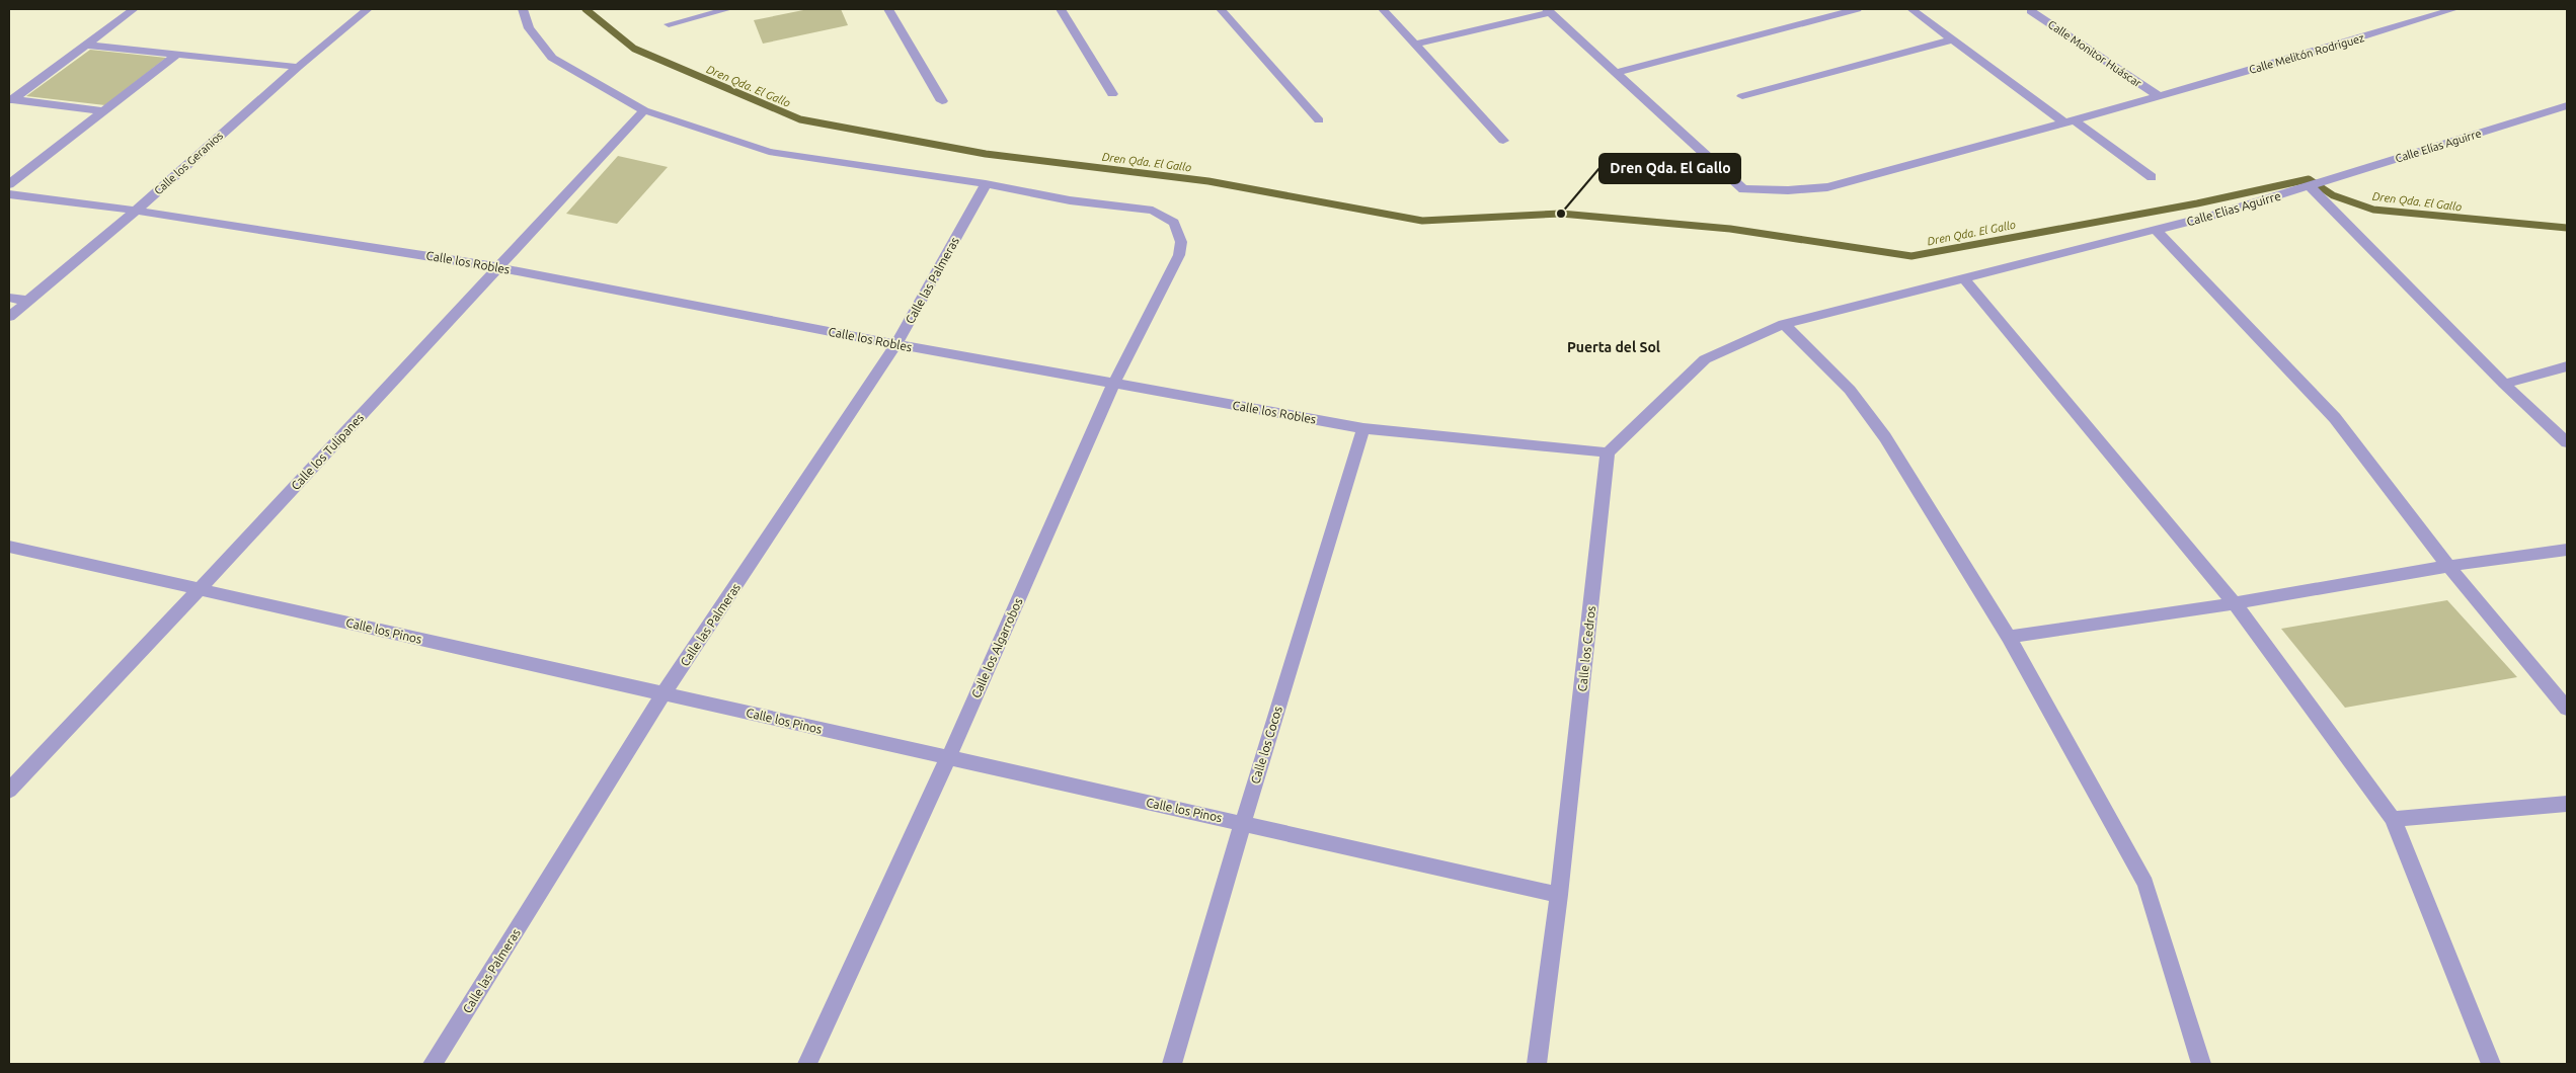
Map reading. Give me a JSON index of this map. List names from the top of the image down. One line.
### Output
{"streets":{"street":["Calle Monitor Huáscar","Calle Melitón Rodriguez","Calle Elías Aguirre","Calle los Geranios","Calle Elias Aguirre","Calle los Robles","Calle las Palmeras","Calle los Tulipanes","Calle los Pinos","Calle los Algarrobos","Calle los Cedros","Calle los Cocos"]},"crossings":[["Calle Monitor Huáscar","Calle Melitón Rodriguez"],["Calle Elías Aguirre","Calle Elias Aguirre"],["Calle los Geranios","Calle los Robles"],["Calle los Robles","Calle las Palmeras"],["Calle los Robles","Calle los Tulipanes"],["Calle los Robles","Calle los Algarrobos"],["Calle los Robles","Calle los Cedros"],["Calle los Robles","Calle los Cocos"],["Calle las Palmeras","Calle los Pinos"],["Calle las Palmeras","Calle los Algarrobos"],["Calle los Tulipanes","Calle los Pinos"],["Calle los Pinos","Calle los Algarrobos"],["Calle los Pinos","Calle los Cedros"],["Calle los Pinos","Calle los Cocos"]],"districts":["Puerta del Sol"],"water":["Dren Qda. El Gallo"],"places":["Dren Qda. El Gallo"]}
